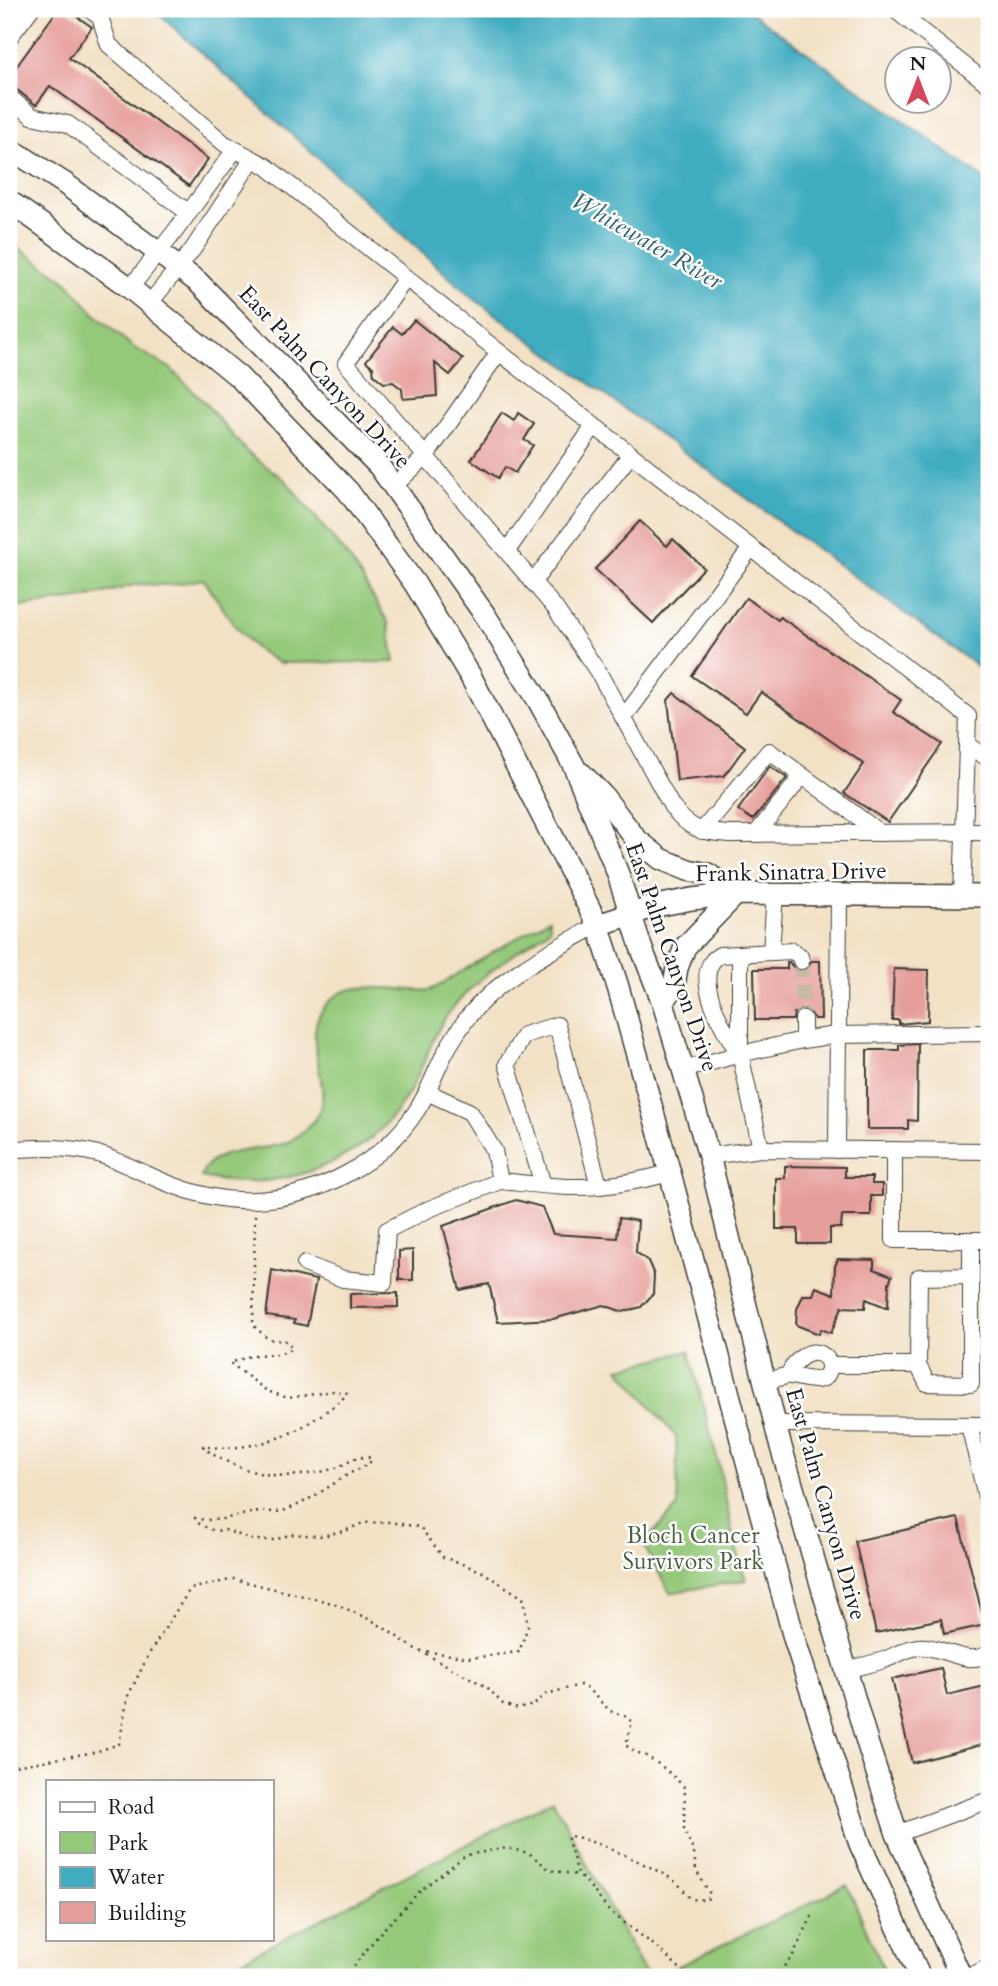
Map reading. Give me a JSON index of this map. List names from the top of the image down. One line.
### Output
{"streets":{"main road":["East Palm Canyon Drive","Frank Sinatra Drive"]},"crossings":[["East Palm Canyon Drive","Frank Sinatra Drive"]],"water":["Whitewater River"],"parks":["Bloch Cancer Survivors Park"],"legend":["Road","Park","Water","Building"],"north":"top"}
